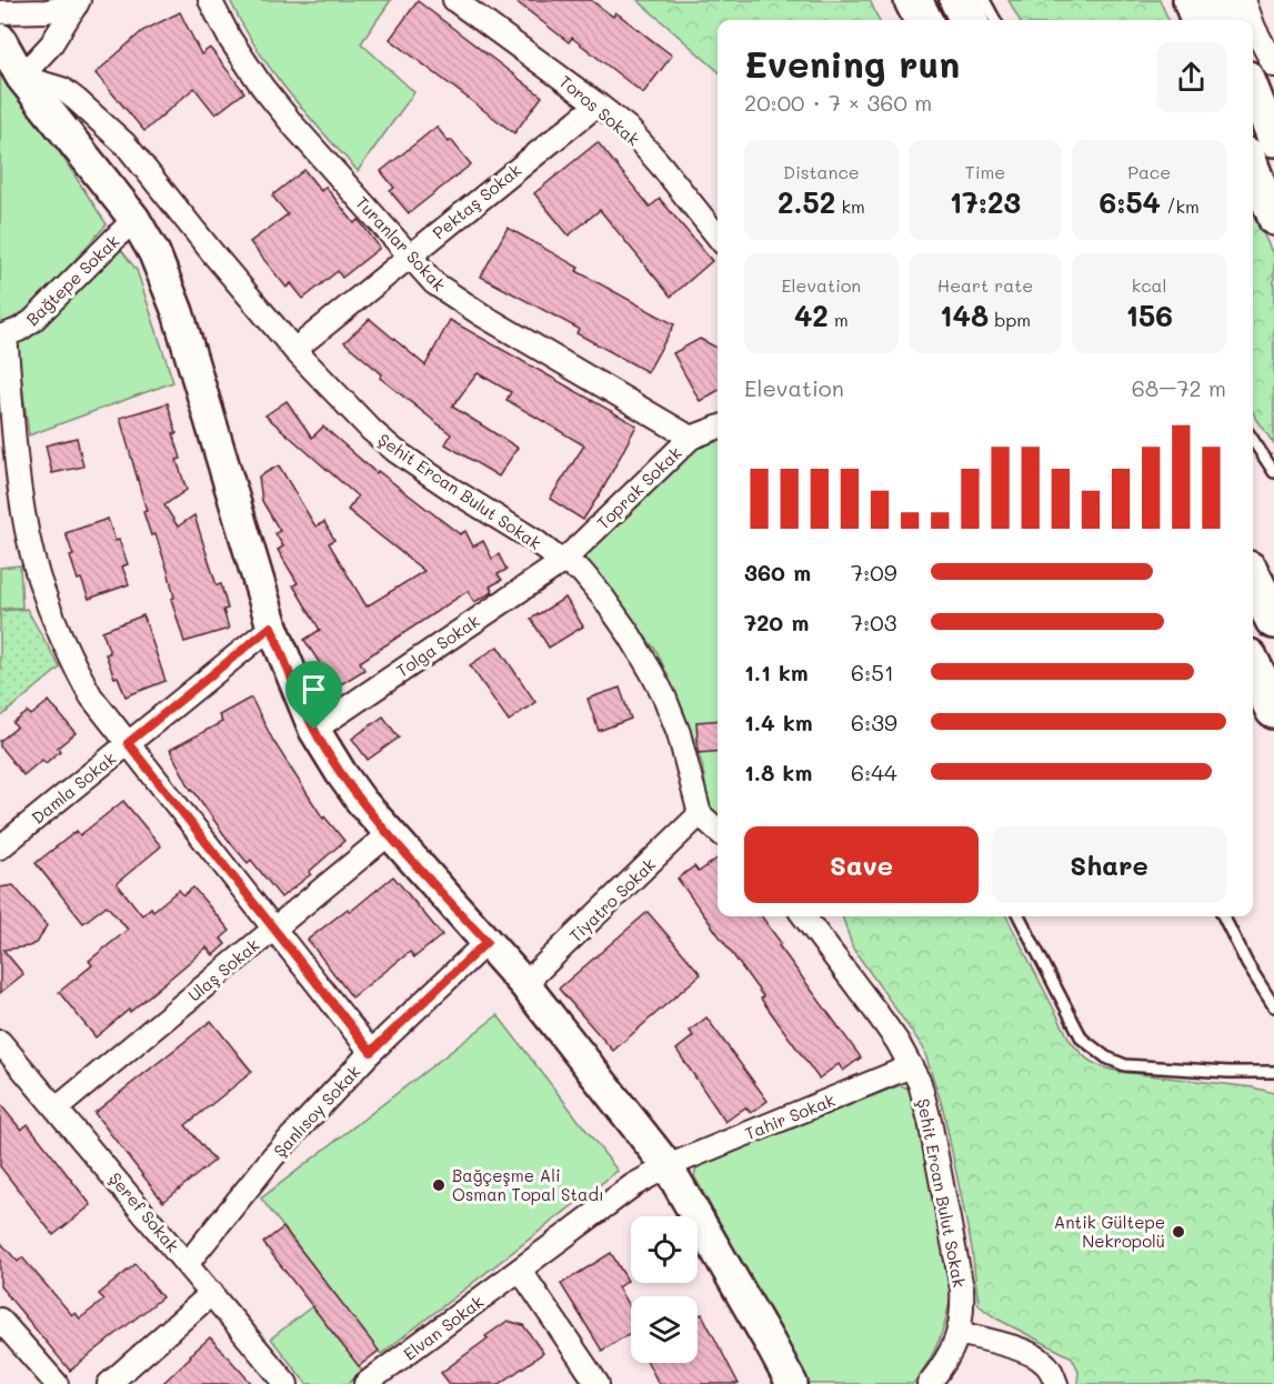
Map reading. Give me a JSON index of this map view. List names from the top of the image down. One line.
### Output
{"streets":{"street":["Toros Sokak","Pektaş Sokak","Turanlar Sokak","Bağtepe Sokak","Toprak Sokak","Şehit Ercan Bulut Sokak","Tolga Sokak","Damla Sokak","Tiyatro Sokak","Ulaş Sokak","Şanlısoy Sokak","Tahir Sokak","Şeref Sokak","Elvan Sokak"]},"crossings":[["Toros Sokak","Pektaş Sokak"],["Pektaş Sokak","Turanlar Sokak"],["Pektaş Sokak","Şehit Ercan Bulut Sokak"],["Turanlar Sokak","Toprak Sokak"],["Bağtepe Sokak","Damla Sokak"],["Bağtepe Sokak","Ulaş Sokak"],["Bağtepe Sokak","Şanlısoy Sokak"],["Toprak Sokak","Şehit Ercan Bulut Sokak"],["Toprak Sokak","Tolga Sokak"],["Şehit Ercan Bulut Sokak","Tolga Sokak"],["Şehit Ercan Bulut Sokak","Tiyatro Sokak"],["Şehit Ercan Bulut Sokak","Tahir Sokak"],["Ulaş Sokak","Şeref Sokak"],["Şanlısoy Sokak","Şeref Sokak"],["Tahir Sokak","Elvan Sokak"]],"places":["Bağçeşme Ali Osman Topal Stadı","Antik Gültepe Nekropolü"],"page":{"heading":["Evening run","20:00 · 7 × 360 m"],"stats":[["Distance","2.52 km"],["Time","17:23"],["Pace","6:54 /km"],["Elevation","42 m"],["Heart rate","148 bpm"],["kcal","156"]],"chart":["Elevation","68–72 m"],"list":[{"name":"360 m","note":"7:09"},{"name":"720 m","note":"7:03"},{"name":"1.1 km","note":"6:51"},{"name":"1.4 km","note":"6:39"},{"name":"1.8 km","note":"6:44"}],"buttons":["Save","Share"]}}
